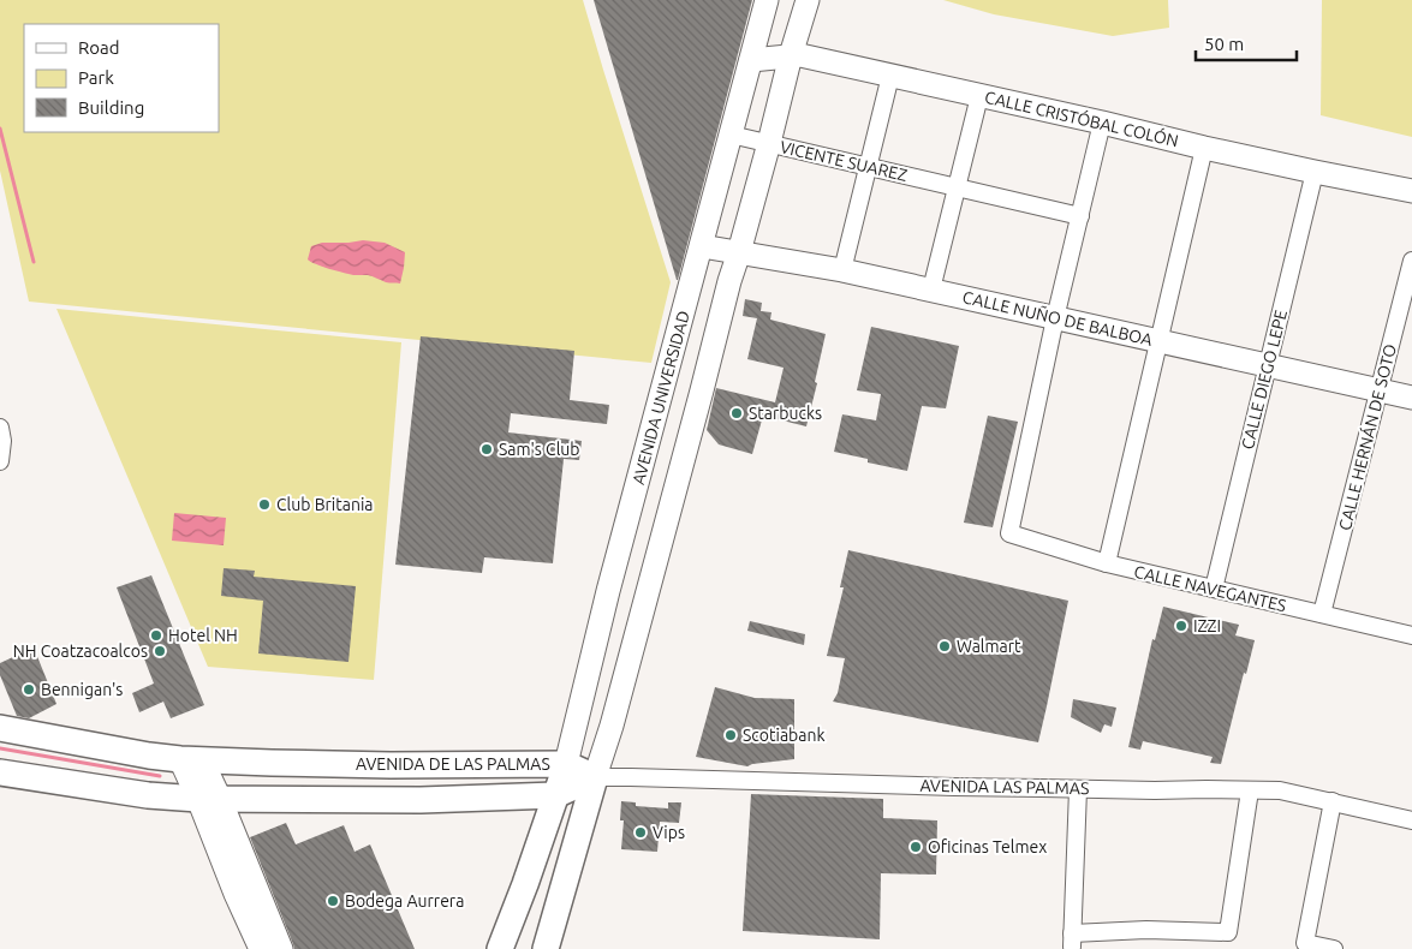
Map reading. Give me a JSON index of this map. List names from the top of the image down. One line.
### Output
{"streets":{"main road":["CALLE CRISTÓBAL COLÓN","CALLE NUÑO DE BALBOA","AVENIDA UNIVERSIDAD","AVENIDA DE LAS PALMAS"],"street":["VICENTE SUAREZ","CALLE DIEGO LEPE","CALLE HERNÁN DE SOTO","CALLE NAVEGANTES","AVENIDA LAS PALMAS"]},"crossings":[["CALLE CRISTÓBAL COLÓN","CALLE DIEGO LEPE"],["CALLE CRISTÓBAL COLÓN","AVENIDA UNIVERSIDAD"],["VICENTE SUAREZ","AVENIDA UNIVERSIDAD"],["CALLE NUÑO DE BALBOA","CALLE DIEGO LEPE"],["CALLE NUÑO DE BALBOA","AVENIDA UNIVERSIDAD"],["CALLE NUÑO DE BALBOA","CALLE HERNÁN DE SOTO"],["CALLE NUÑO DE BALBOA","CALLE NAVEGANTES"],["CALLE DIEGO LEPE","CALLE NAVEGANTES"],["AVENIDA UNIVERSIDAD","AVENIDA DE LAS PALMAS"],["CALLE HERNÁN DE SOTO","CALLE NAVEGANTES"],["AVENIDA DE LAS PALMAS","AVENIDA LAS PALMAS"]],"places":["Starbucks","Sam's Club","Club Britania","IZZI","Hotel NH","Walmart","NH Coatzacoalcos","Bennigan's","Scotiabank","Vips","Oficinas Telmex","Bodega Aurrera"],"legend":["Road","Park","Building"],"scale_bar":"50 m"}
